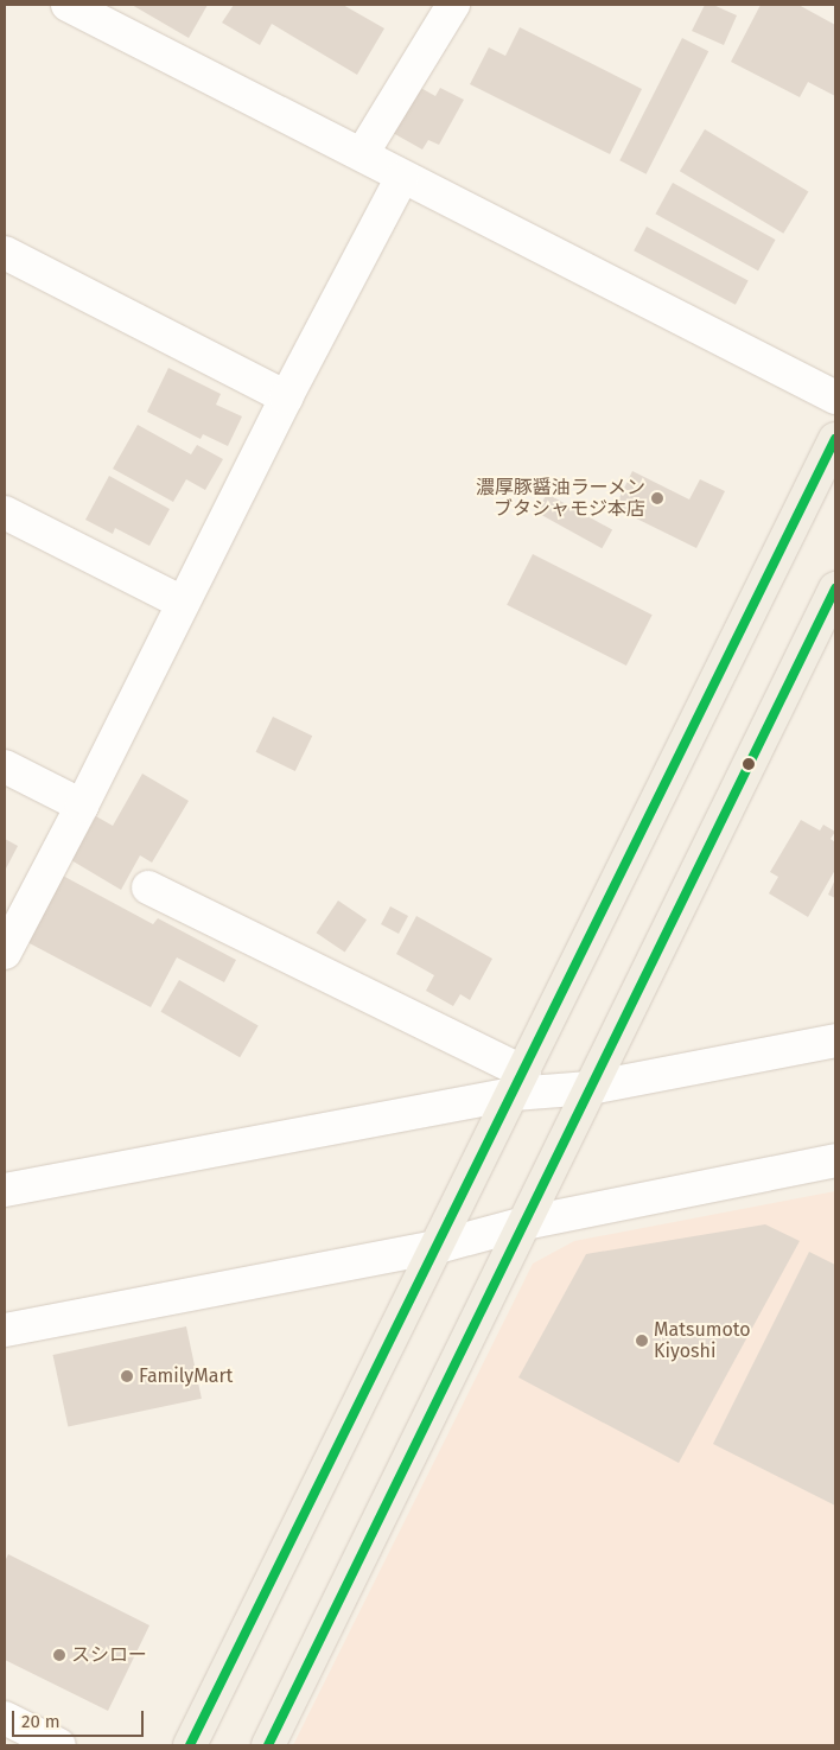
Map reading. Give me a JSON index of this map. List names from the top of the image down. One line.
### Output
{"places":["濃厚豚醤油ラーメン ブタシャモジ本店","Matsumoto Kiyoshi","FamilyMart","スシロー"],"scale_bar":"20 m"}
